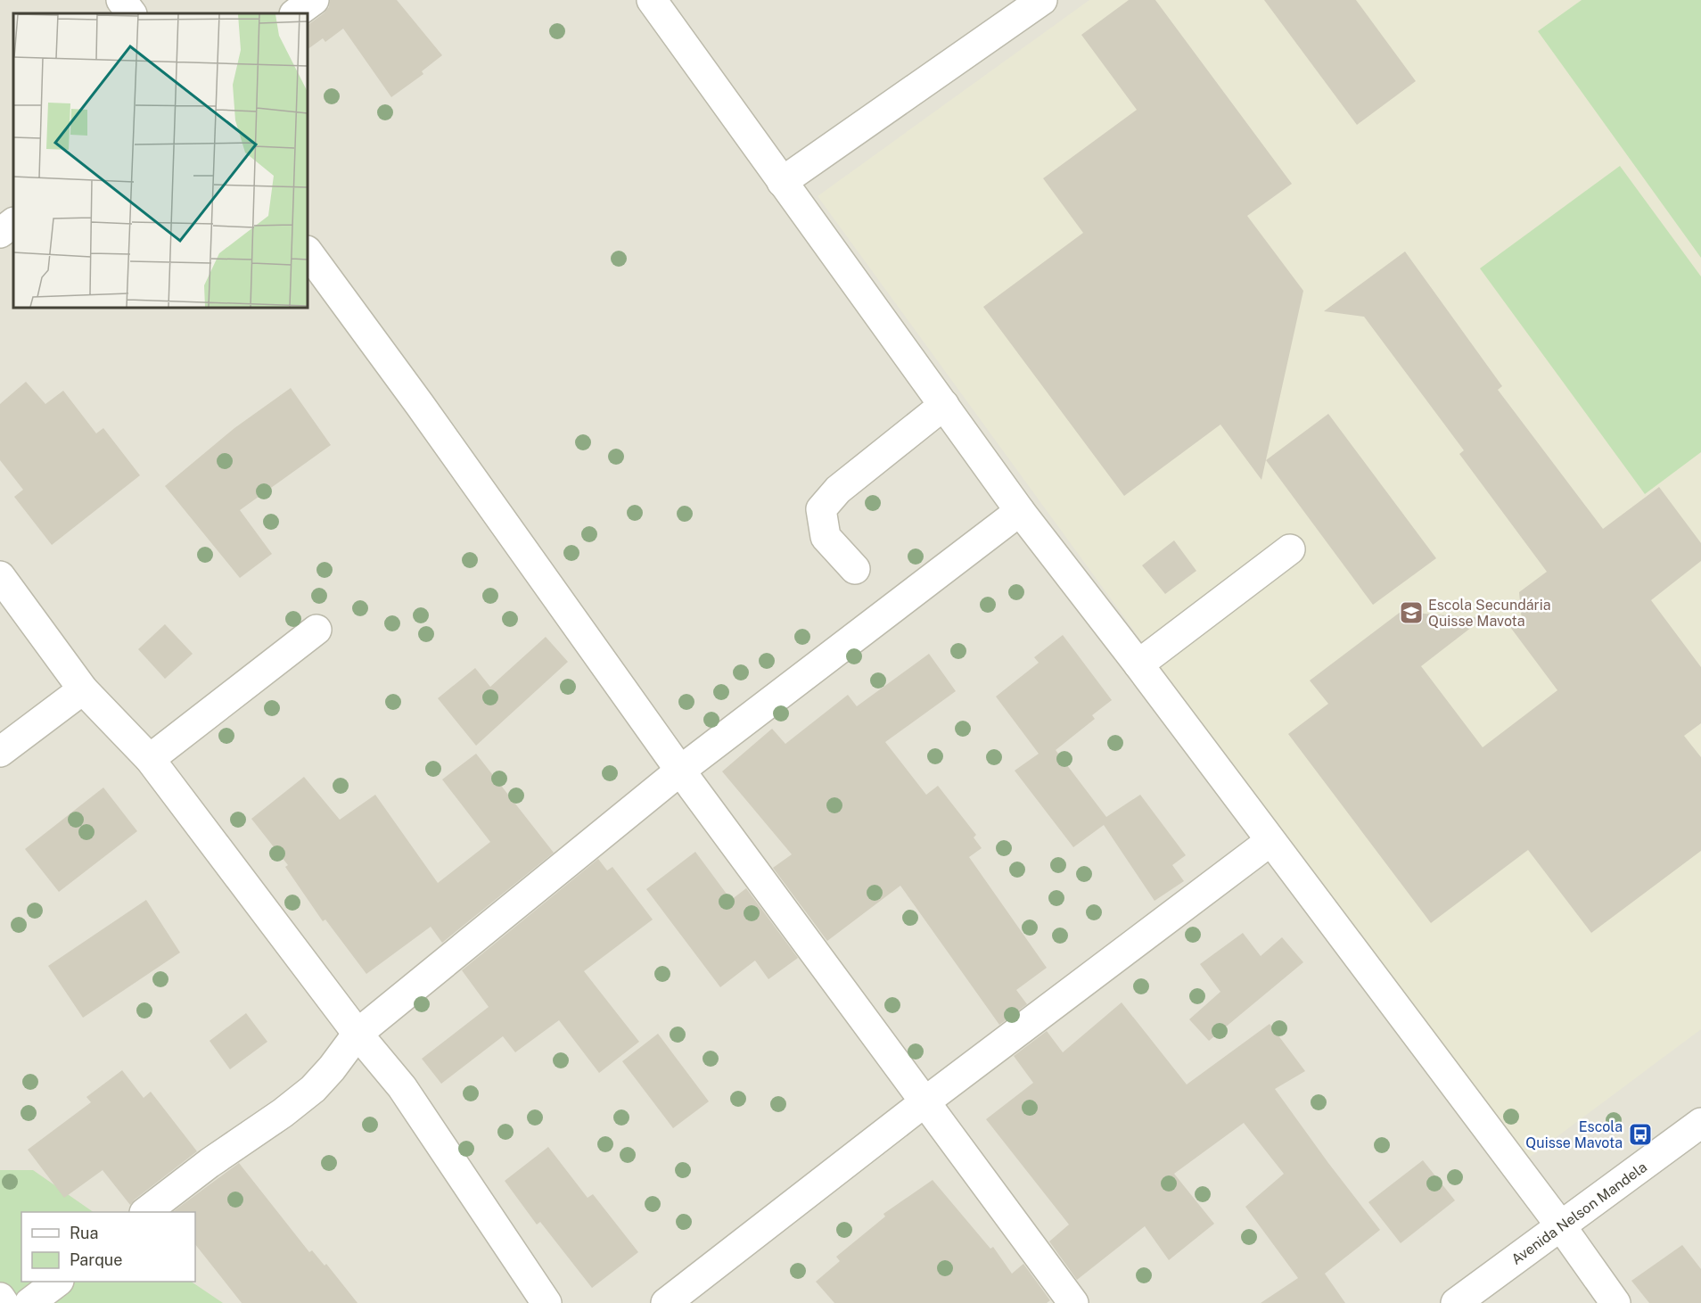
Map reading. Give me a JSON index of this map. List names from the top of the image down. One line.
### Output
{"streets":{"street":["Avenida Nelson Mandela"]},"places":{"school or university":["Escola Secundária Quisse Mavota"],"bus stop":["Escola Quisse Mavota"]},"legend":["Rua","Parque"]}
